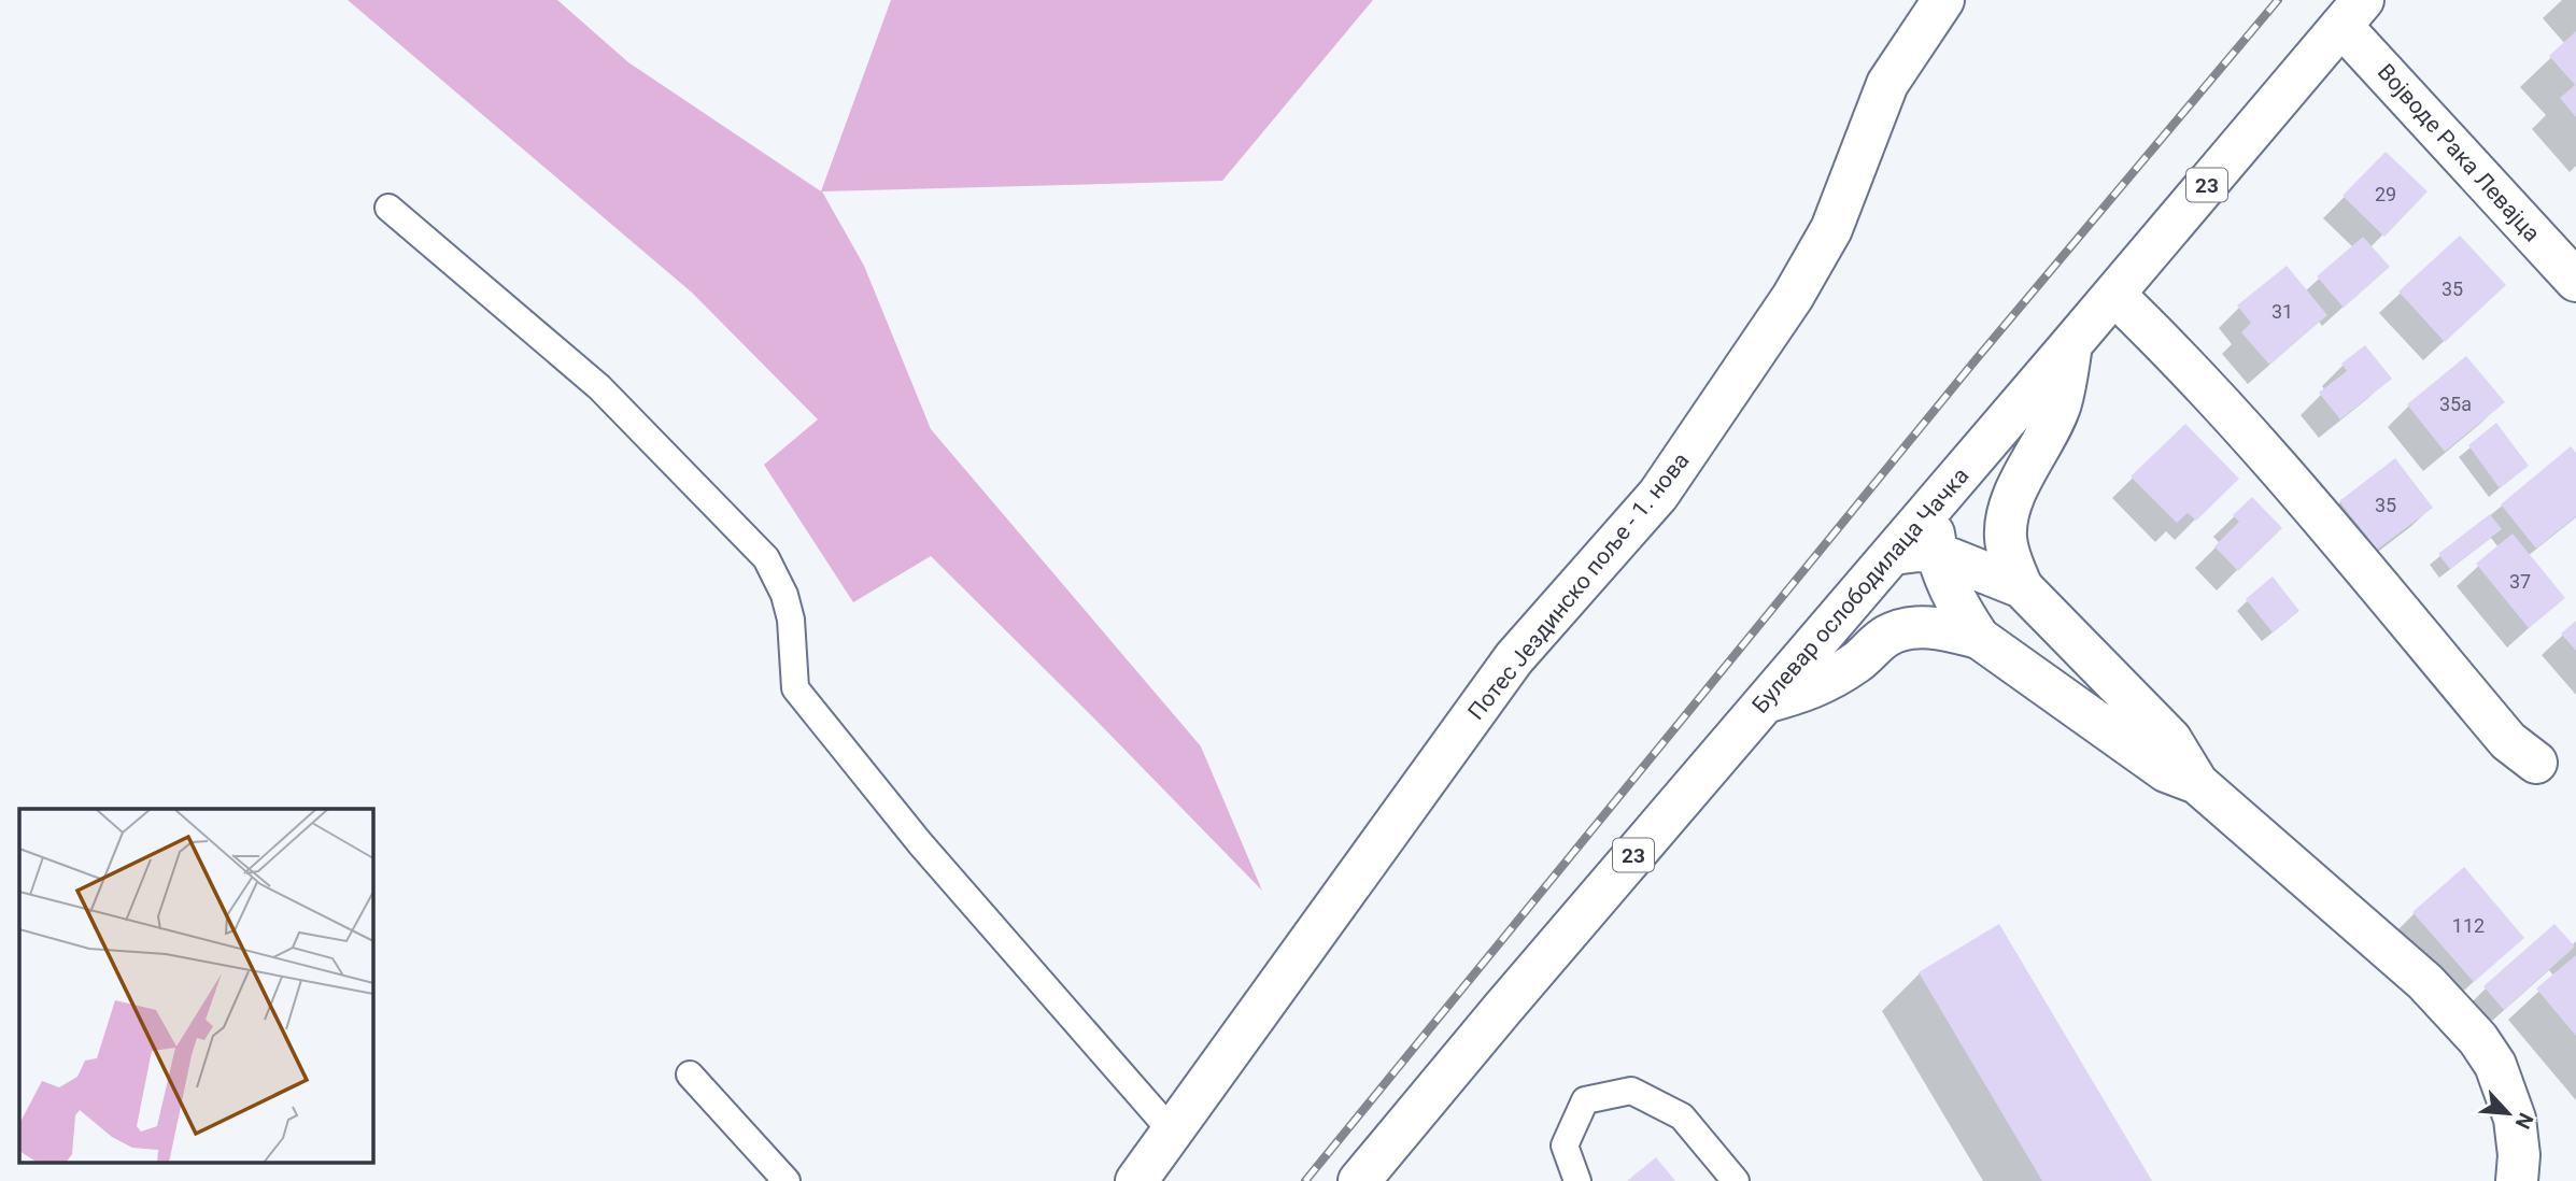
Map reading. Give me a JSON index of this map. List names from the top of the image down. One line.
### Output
{"streets":{"street":["Војводе Рака Левајца","23","Потес Јездинско поље - 1. нова","Булевар ослободилаца Чачка"]},"crossings":[["Војводе Рака Левајца","Булевар ослободилаца Чачка"]],"house_numbers":["29","35","31","35a","35","37","112"],"north":"bottom right"}
